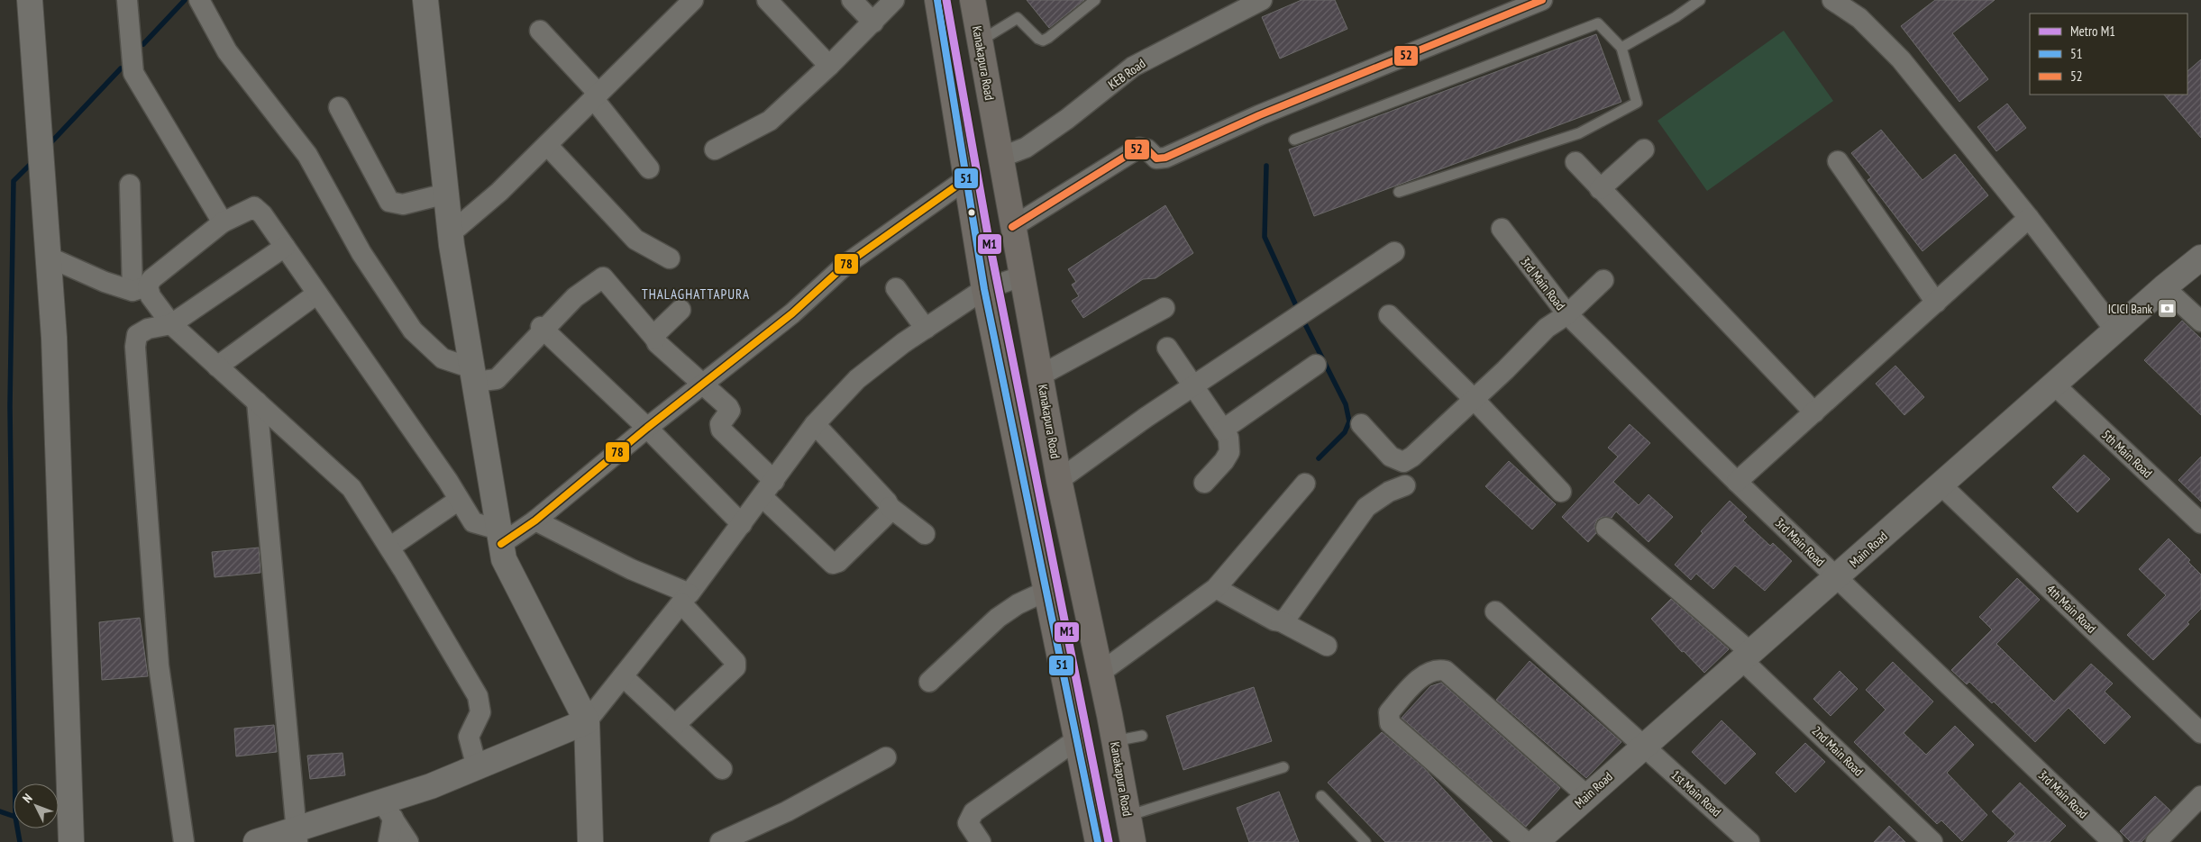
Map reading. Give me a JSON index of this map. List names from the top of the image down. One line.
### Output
{"streets":{"highway":["Kanakapura Road"],"street":["KEB Road","3rd Main Road","5th Main Road","Main Road","4th Main Road","2nd Main Road","1st Main Road"]},"crossings":[["Kanakapura Road","KEB Road"],["3rd Main Road","Main Road"],["5th Main Road","Main Road"],["Main Road","4th Main Road"],["Main Road","2nd Main Road"],["Main Road","1st Main Road"]],"districts":["THALAGHATTAPURA"],"places":{"bank":["ICICI Bank"]},"lines":["metro line M1","transit line 51","transit line 52","transit line 78"],"legend":["Metro M1","51","52"],"north":"top left"}
